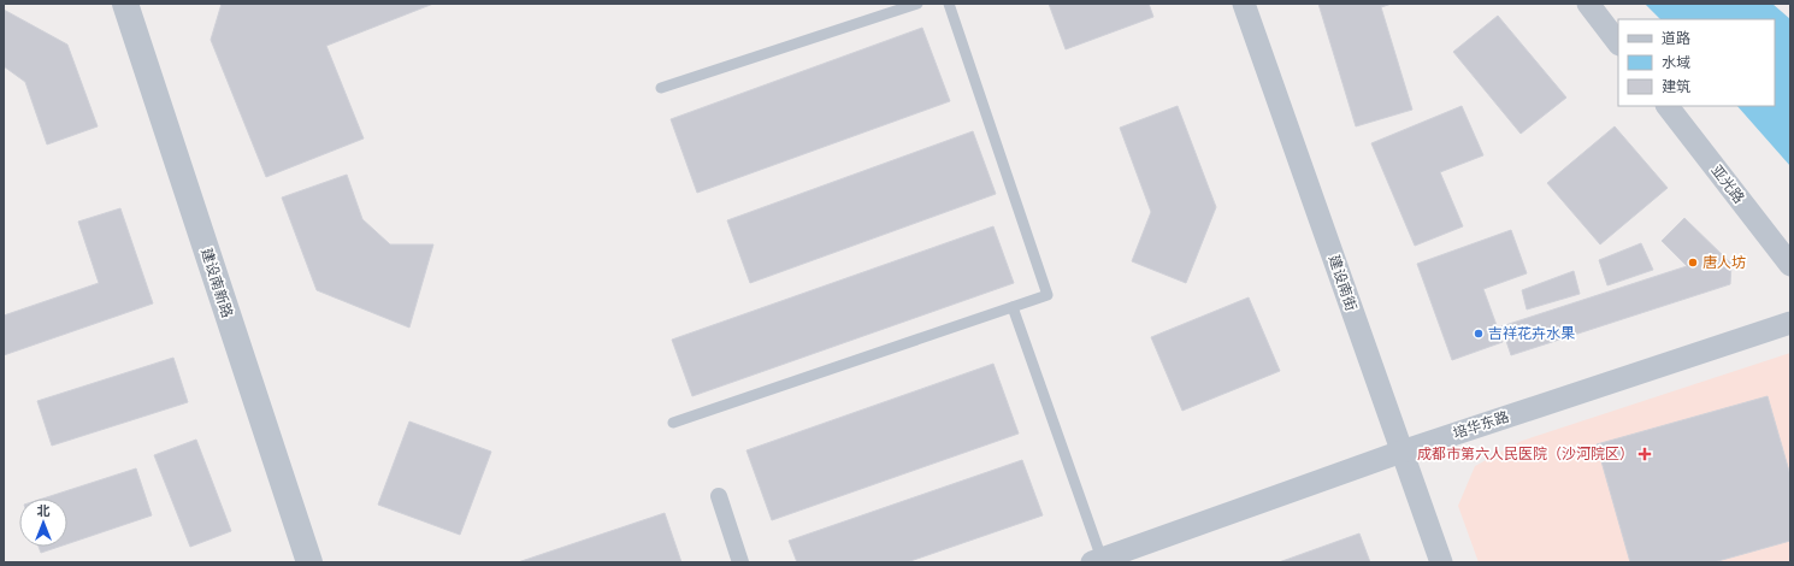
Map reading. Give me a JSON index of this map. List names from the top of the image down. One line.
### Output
{"streets":{"street":["亚光路","建设南新路","建设南街","培华东路"]},"crossings":[["建设南街","培华东路"]],"places":{"other":["唐人坊","吉祥花卉水果"],"health":["成都市第六人民医院（沙河院区）"]},"legend":["道路","水域","建筑"],"north":"top"}
